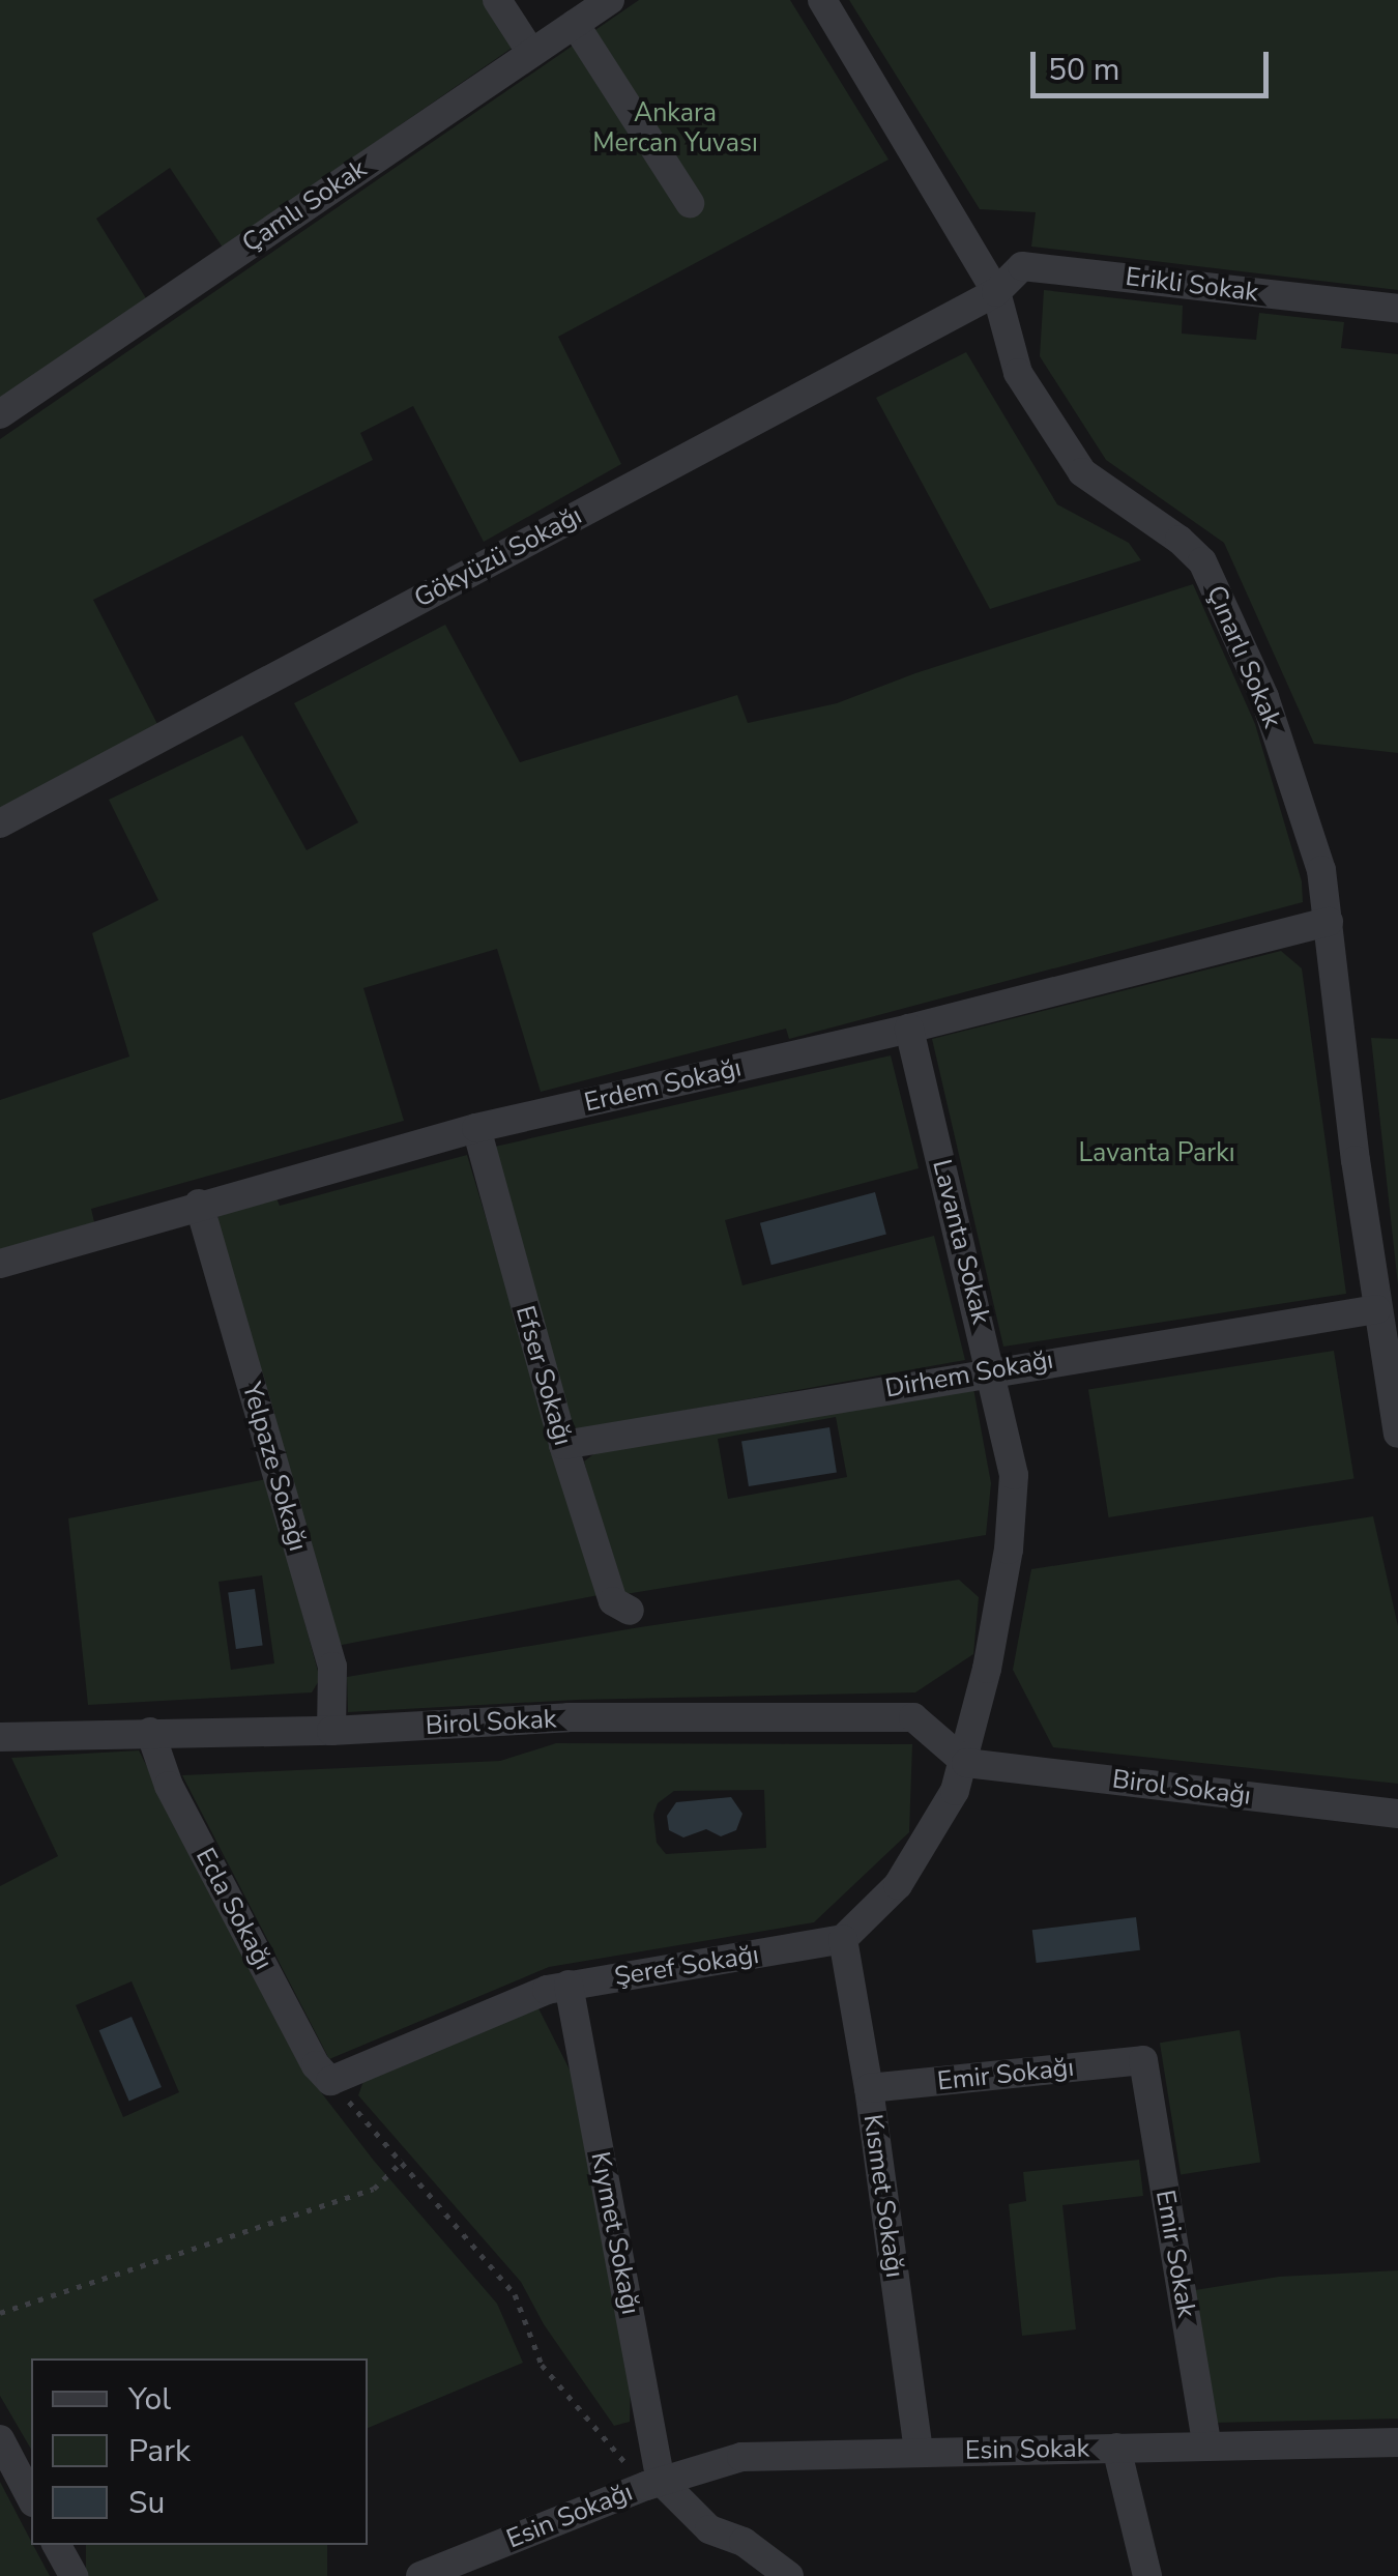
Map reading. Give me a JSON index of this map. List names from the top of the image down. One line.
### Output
{"streets":{"street":["Çamlı Sokak","Erikli Sokak","Gökyüzü Sokağı","Çınarlı Sokak","Erdem Sokağı","Lavanta Sokak","Dirhem Sokağı","Efser Sokağı","Yelpaze Sokağı","Birol Sokak","Birol Sokağı","Ecla Sokağı","Şeref Sokağı","Emir Sokağı","Kısmet Sokağı","Kıymet Sokağı","Emir Sokak","Esin Sokak","Esin Sokağı"]},"crossings":[["Erikli Sokak","Gökyüzü Sokağı"],["Erikli Sokak","Çınarlı Sokak"],["Gökyüzü Sokağı","Çınarlı Sokak"],["Çınarlı Sokak","Erdem Sokağı"],["Çınarlı Sokak","Dirhem Sokağı"],["Erdem Sokağı","Lavanta Sokak"],["Erdem Sokağı","Efser Sokağı"],["Erdem Sokağı","Yelpaze Sokağı"],["Lavanta Sokak","Dirhem Sokağı"],["Lavanta Sokak","Birol Sokak"],["Lavanta Sokak","Birol Sokağı"],["Dirhem Sokağı","Efser Sokağı"],["Yelpaze Sokağı","Birol Sokak"],["Birol Sokak","Birol Sokağı"],["Birol Sokak","Ecla Sokağı"],["Ecla Sokağı","Şeref Sokağı"],["Şeref Sokağı","Kısmet Sokağı"],["Şeref Sokağı","Kıymet Sokağı"],["Emir Sokağı","Kısmet Sokağı"],["Emir Sokağı","Emir Sokak"],["Kısmet Sokağı","Esin Sokak"],["Kıymet Sokağı","Esin Sokak"],["Kıymet Sokağı","Esin Sokağı"],["Emir Sokak","Esin Sokak"],["Esin Sokak","Esin Sokağı"]],"parks":["Ankara Mercan Yuvası","Lavanta Parkı"],"legend":["Yol","Park","Su"],"scale_bar":"50 m"}
